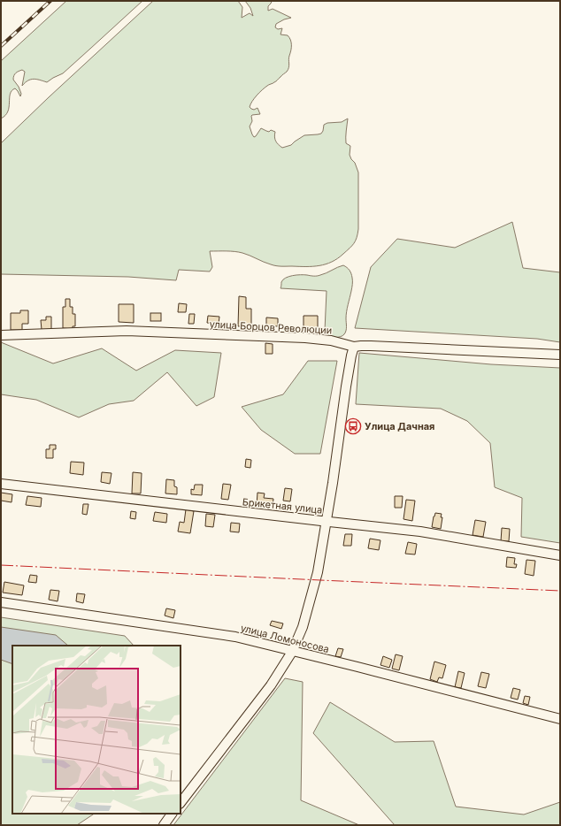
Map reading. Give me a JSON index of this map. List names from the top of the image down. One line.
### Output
{"streets":{"street":["улица Борцов Революции","Брикетная улица","улица Ломоносова"]},"places":{"bus stop":["Улица Дачная"]}}
